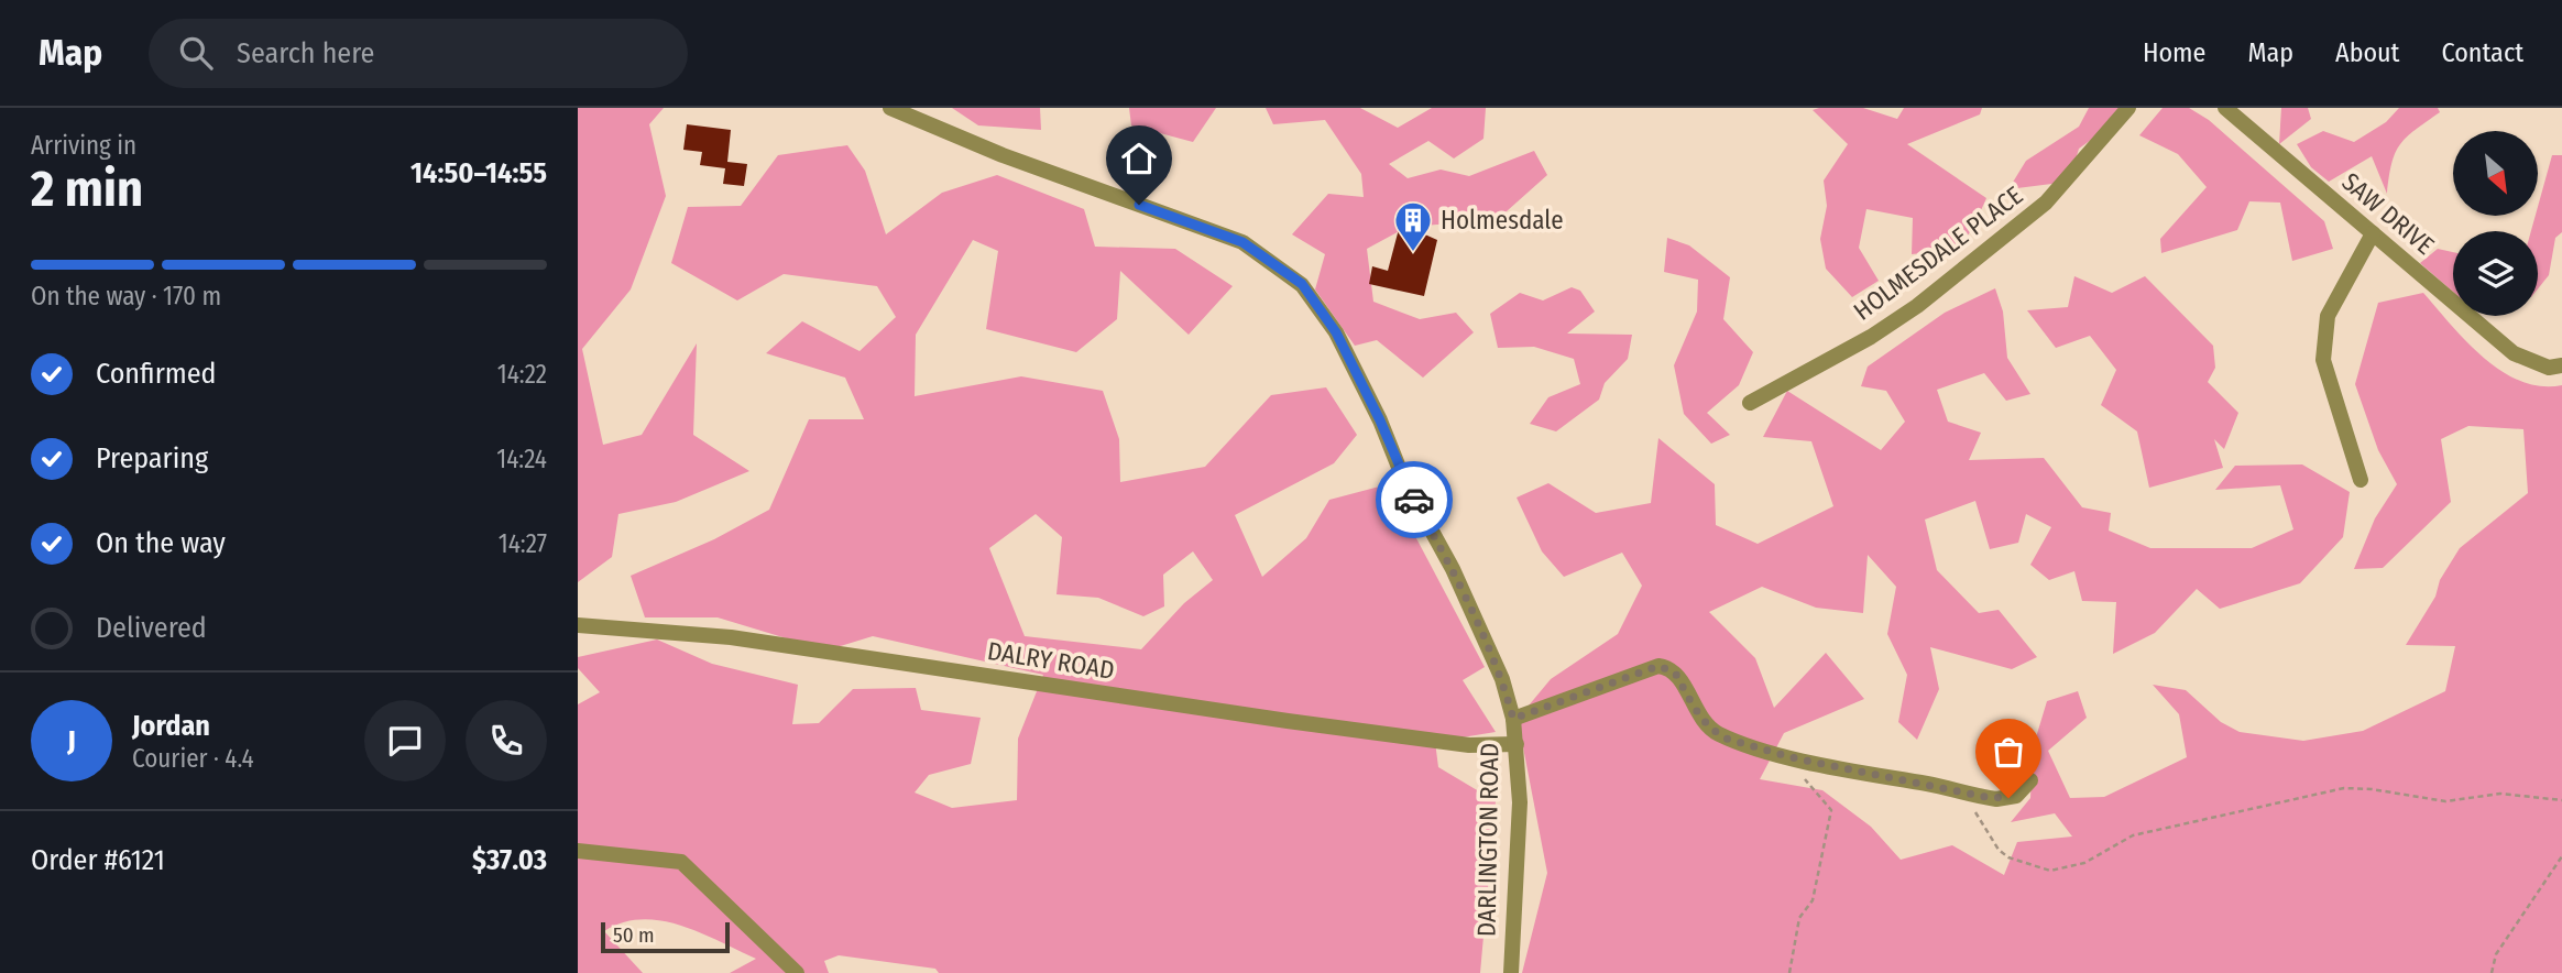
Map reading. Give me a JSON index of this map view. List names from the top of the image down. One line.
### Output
{"streets":{"street":["SAW DRIVE","HOLMESDALE PLACE","DALRY ROAD","DARLINGTON ROAD"]},"crossings":[["DALRY ROAD","DARLINGTON ROAD"]],"places":{"building":["Holmesdale"]},"scale_bar":"50 m","north":"bottom right","page":{"header":"Map","search":"Search here","nav":["Home","Map","About","Contact"],"heading":["2 min","Arriving in","14:50–14:55"],"panel":["Jordan","Courier · 4.4","Order #6121","$37.03"],"bar":"On the way · 170 m","list":[["Confirmed","14:22"],["Preparing","14:24"],["On the way","14:27"],"Delivered"],"round":"J","scale":"50 m"}}
